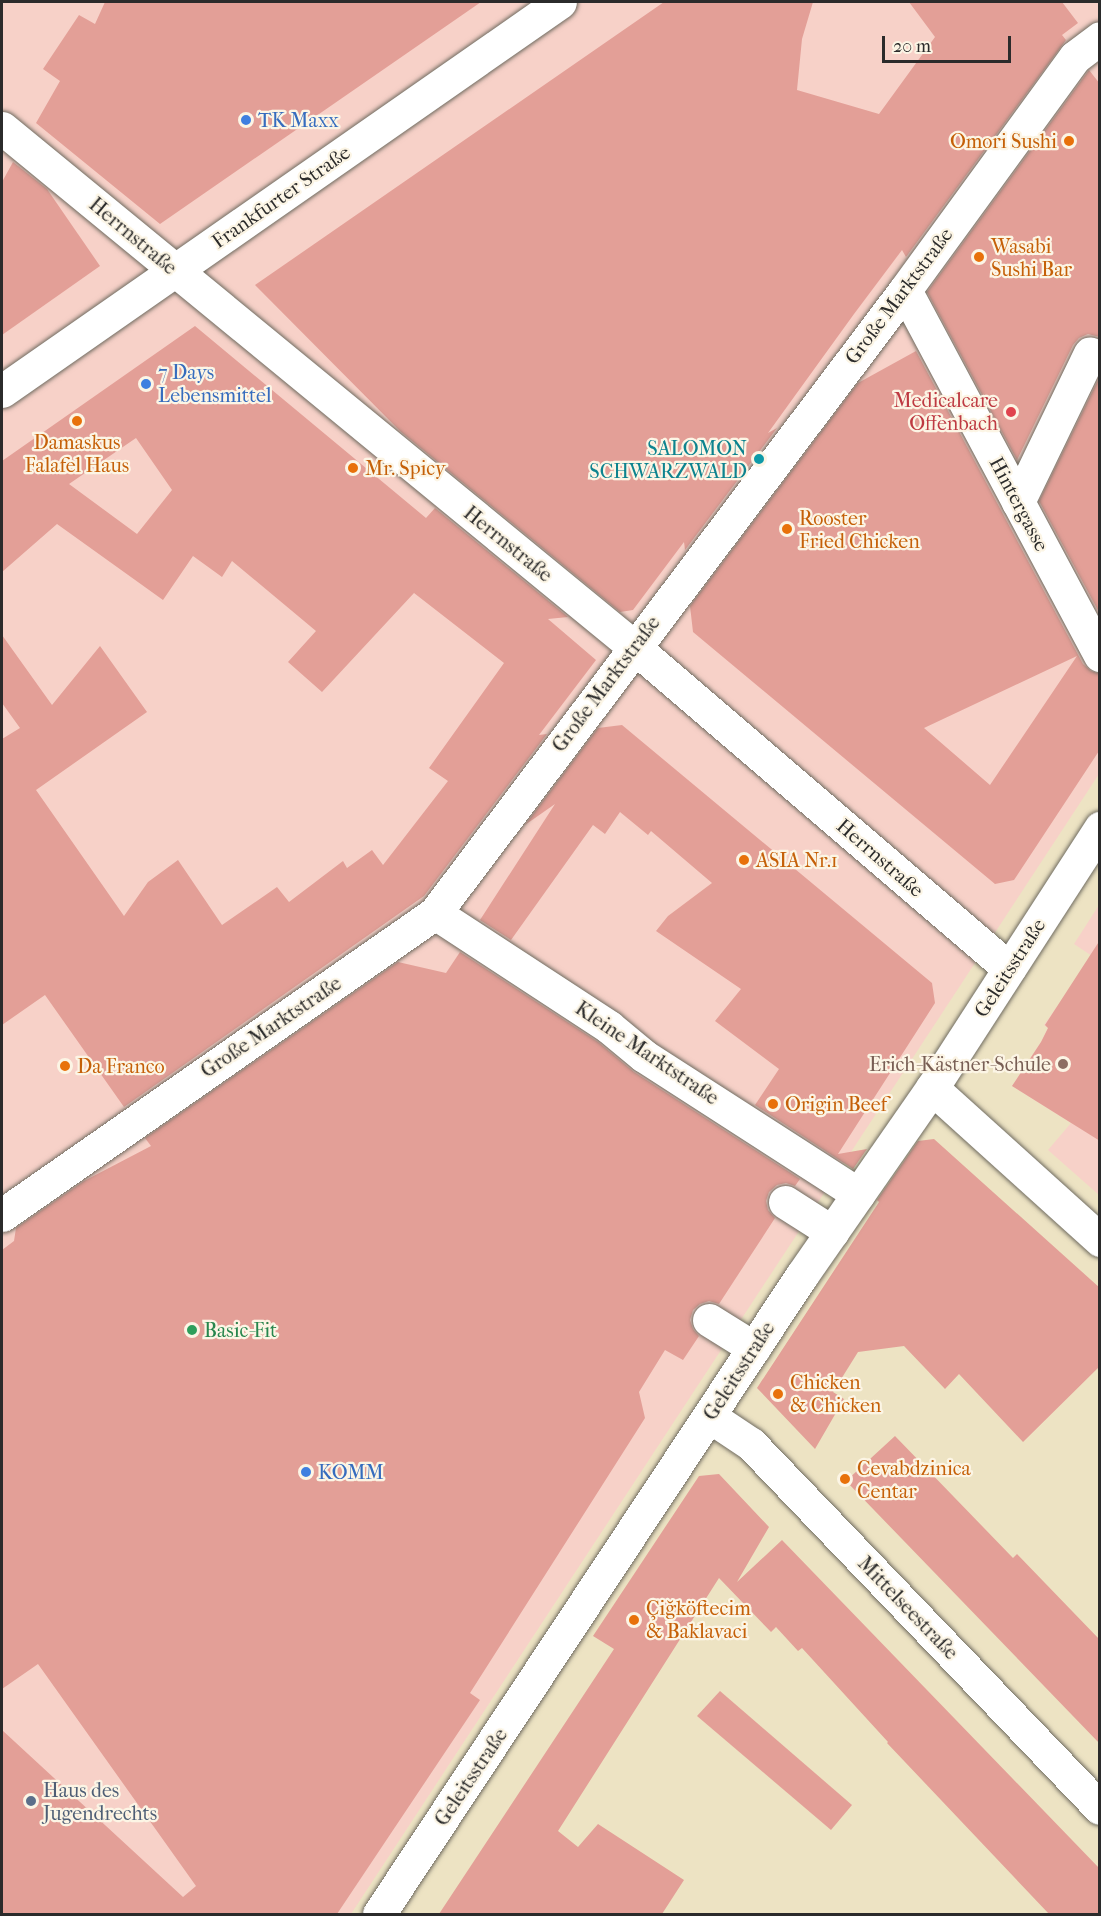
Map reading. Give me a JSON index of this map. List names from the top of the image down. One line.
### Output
{"streets":{"street":["Frankfurter Straße","Herrnstraße","Große Marktstraße","Hintergasse","Geleitsstraße","Kleine Marktstraße","Mittelseestraße"]},"crossings":[["Frankfurter Straße","Herrnstraße"],["Herrnstraße","Große Marktstraße"],["Herrnstraße","Geleitsstraße"],["Große Marktstraße","Hintergasse"],["Große Marktstraße","Kleine Marktstraße"],["Geleitsstraße","Kleine Marktstraße"],["Geleitsstraße","Mittelseestraße"]],"places":["TK Maxx","Omori Sushi","Wasabi Sushi Bar","7 Days Lebensmittel","Medicalcare Offenbach","Damaskus Falafel Haus","SALOMON SCHWARZWALD","Mr. Spicy","Rooster Fried Chicken","ASIA Nr.1","Erich-Kästner-Schule","Da Franco","Origin Beef","Basic-Fit","Chicken & Chicken","KOMM","Cevabdzinica Centar","Çiğköftecim & Baklavaci","Haus des Jugendrechts"],"scale_bar":"20 m"}
